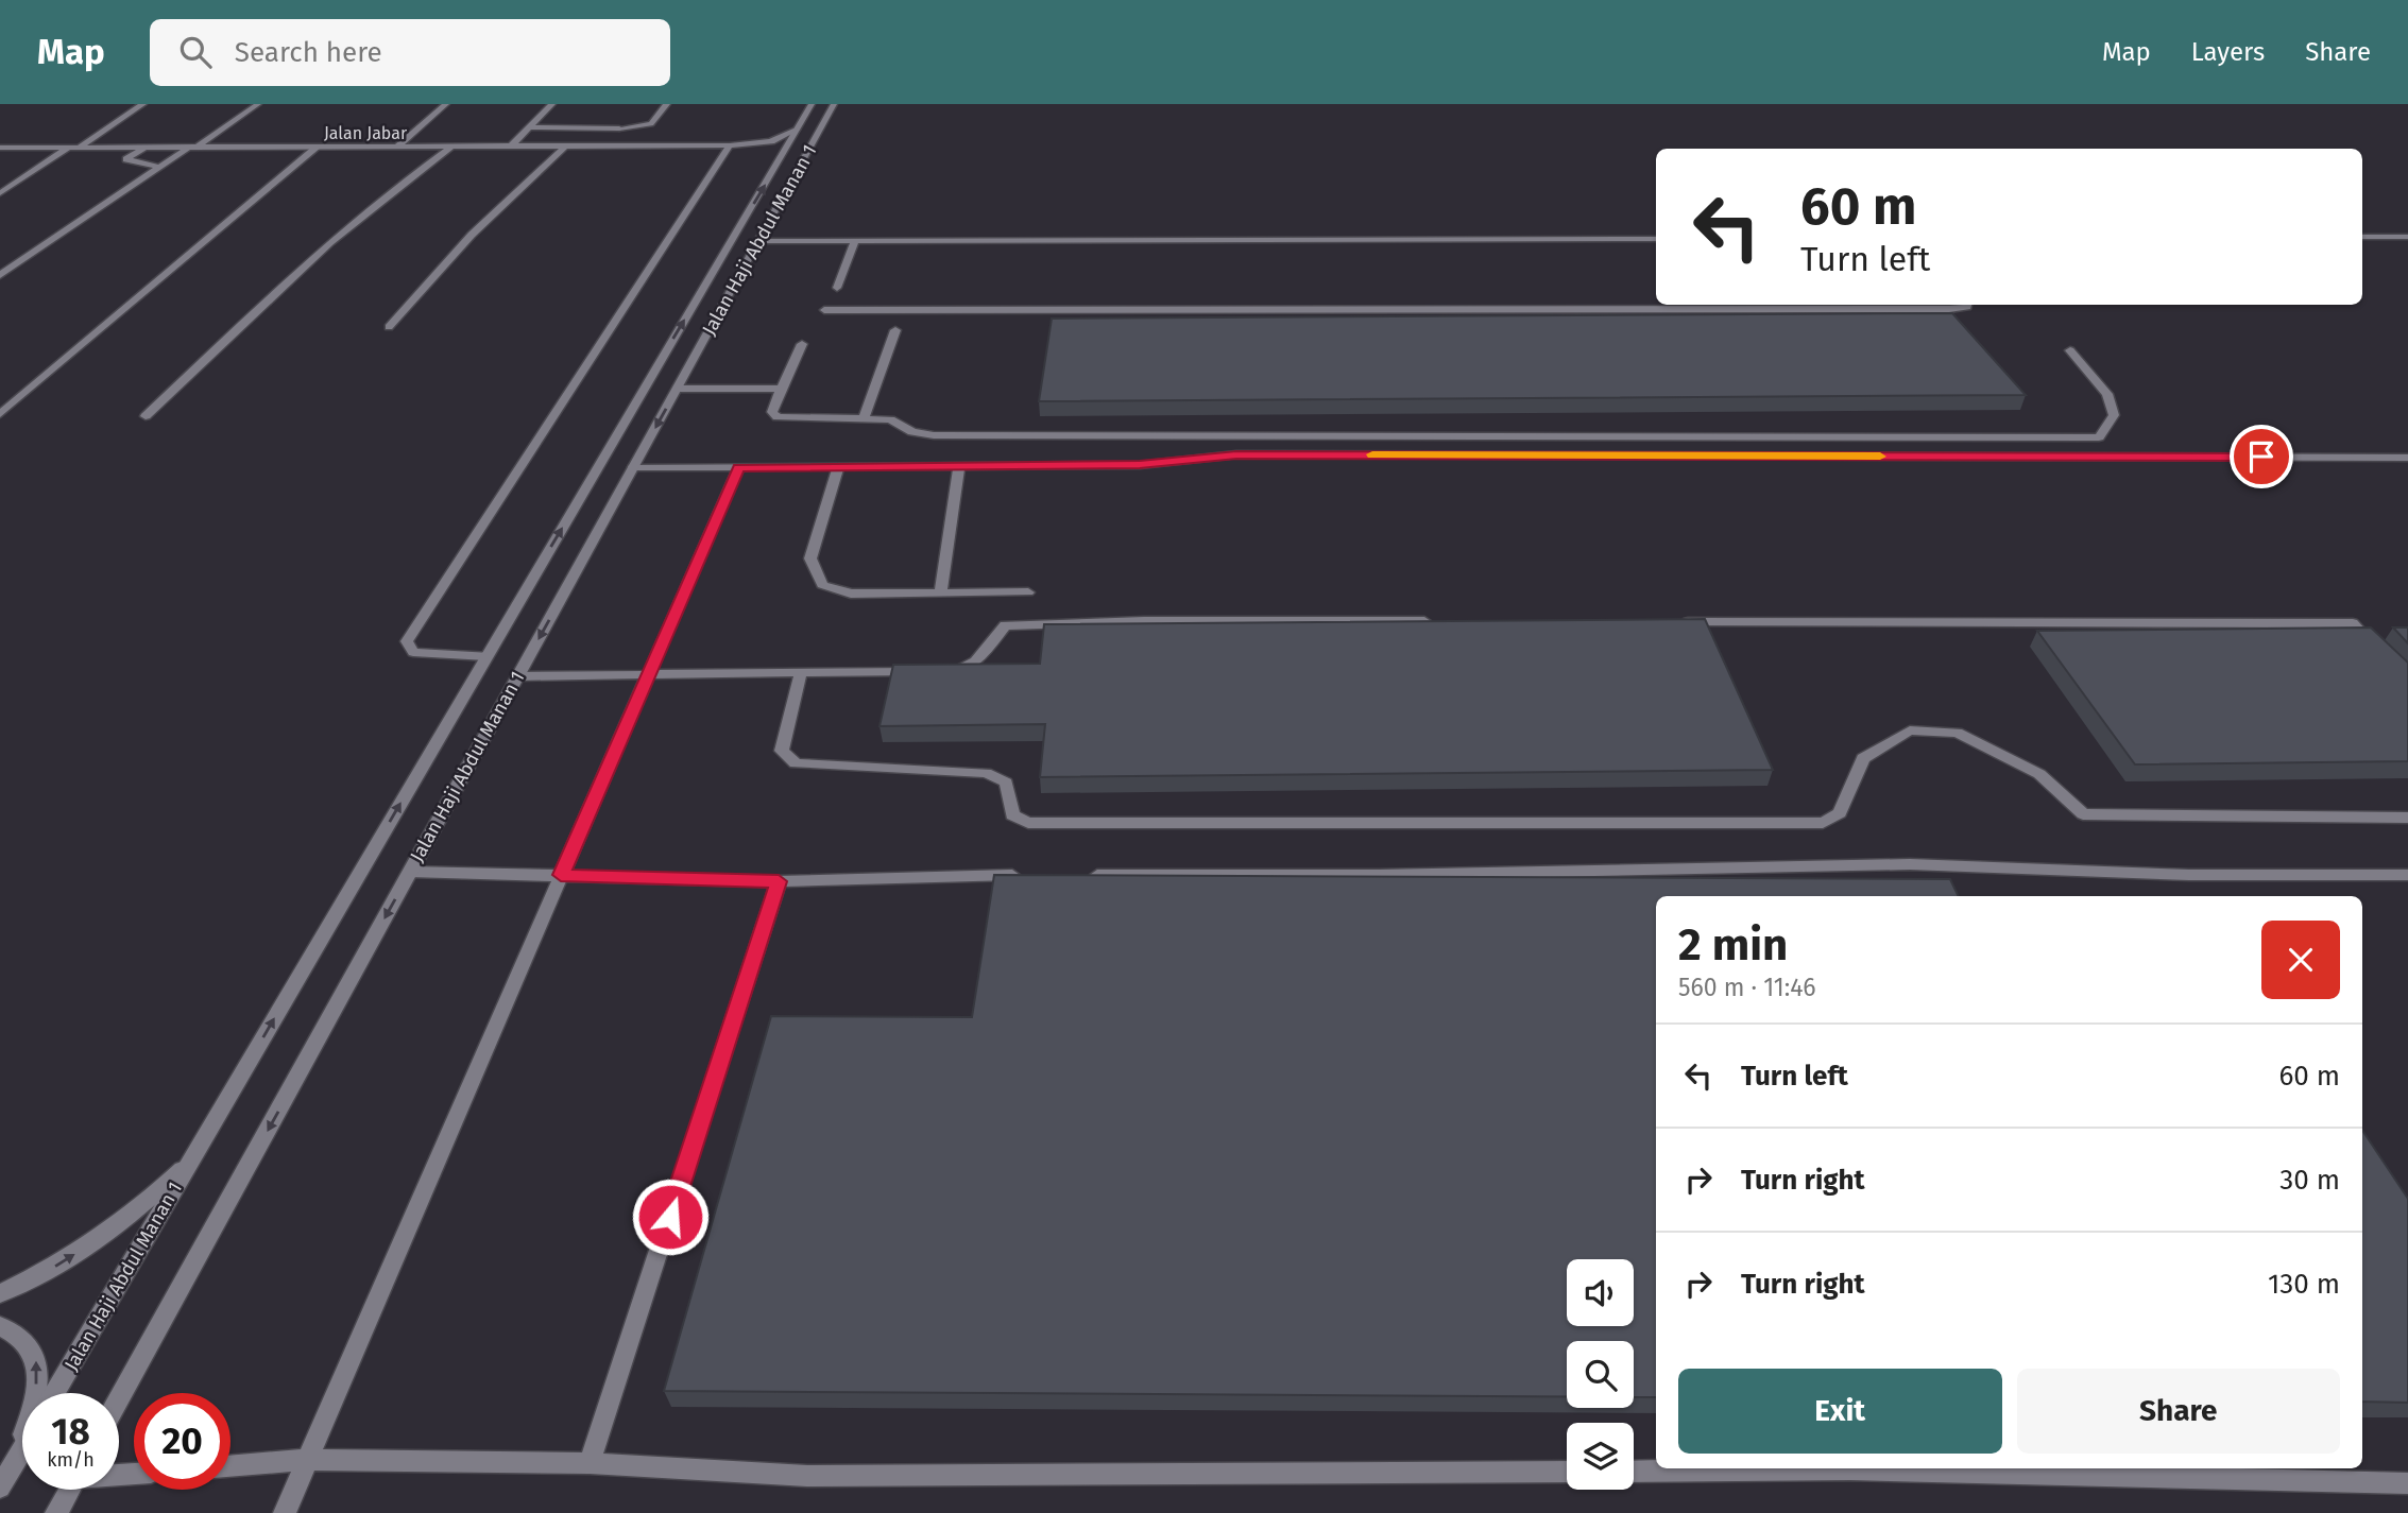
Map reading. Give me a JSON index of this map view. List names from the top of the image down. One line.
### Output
{"streets":{"street":["Jalan Jabar","Jalan Haji Abdul Manan 1"]},"page":{"header":"Map","search":"Search here","nav":["Map","Layers","Share"],"turn":["60 m","Turn left"],"heading":["2 min","560 m · 11:46"],"list":[{"name":"Turn left","value":"60 m"},{"name":"Turn right","value":"30 m"},{"name":"Turn right","value":"130 m"}],"buttons":["Exit","Share"],"speed":"18 km/h","limit":"20"}}
